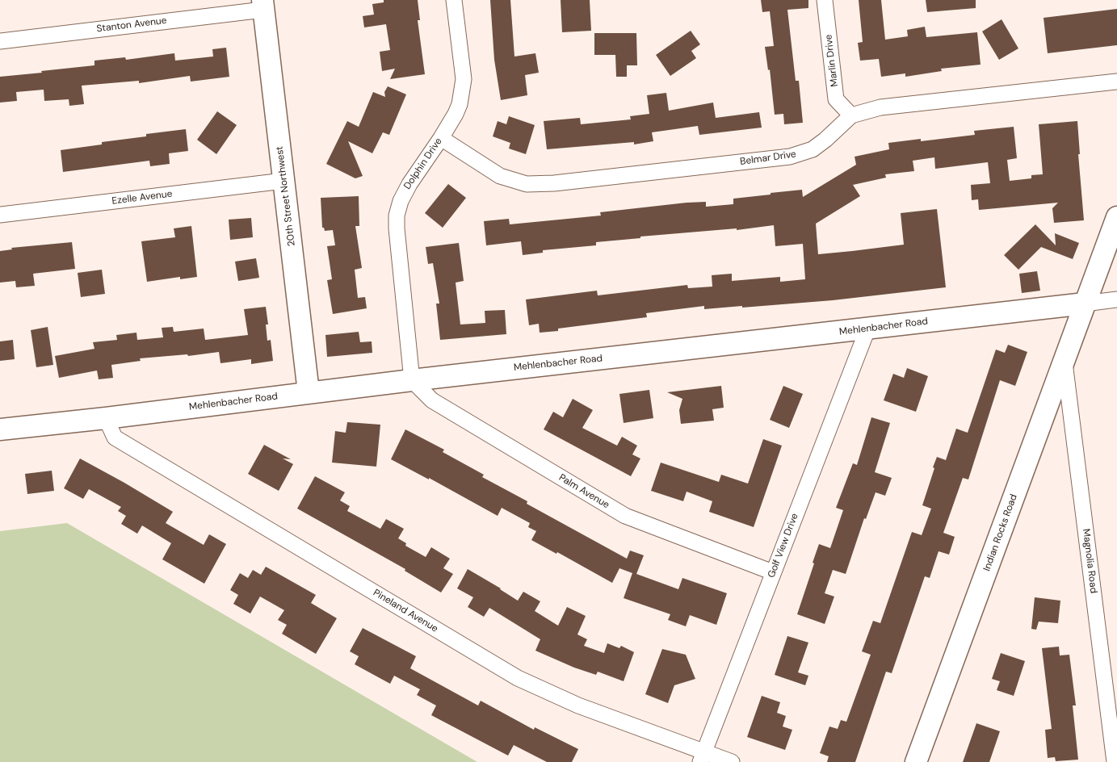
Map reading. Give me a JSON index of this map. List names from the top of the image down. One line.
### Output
{"streets":{"street":["Stanton Avenue","Marlin Drive","Belmar Drive","Dolphin Drive","20th Street Northwest","Ezelle Avenue","Mehlenbacher Road","Palm Avenue","Indian Rocks Road","Golf View Drive","Magnolia Road","Pineland Avenue"]},"crossings":[["Stanton Avenue","20th Street Northwest"],["Marlin Drive","Belmar Drive"],["Belmar Drive","Dolphin Drive"],["Dolphin Drive","Mehlenbacher Road"],["Dolphin Drive","Palm Avenue"],["20th Street Northwest","Ezelle Avenue"],["20th Street Northwest","Mehlenbacher Road"],["Mehlenbacher Road","Palm Avenue"],["Mehlenbacher Road","Indian Rocks Road"],["Mehlenbacher Road","Golf View Drive"],["Mehlenbacher Road","Pineland Avenue"],["Palm Avenue","Golf View Drive"],["Indian Rocks Road","Magnolia Road"],["Golf View Drive","Pineland Avenue"]]}
